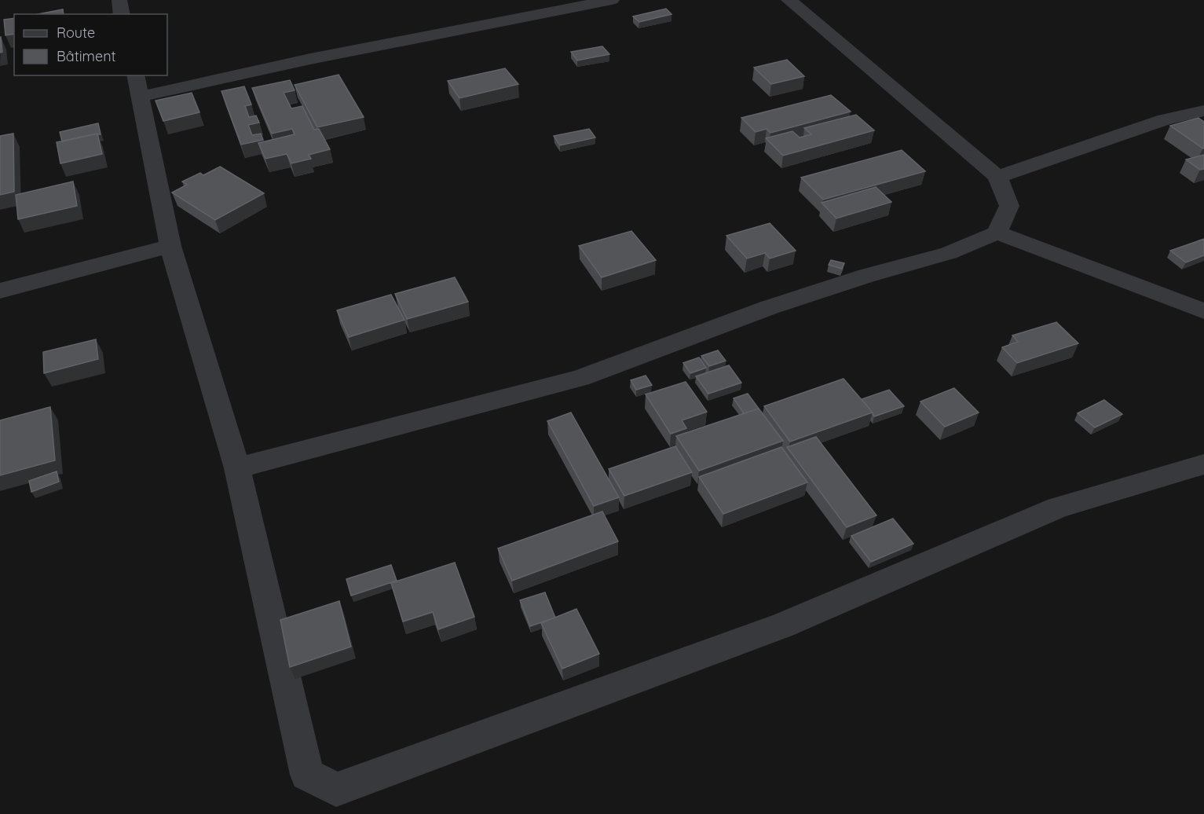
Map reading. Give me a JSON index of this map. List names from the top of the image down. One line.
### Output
{"legend":["Route","Bâtiment"]}
